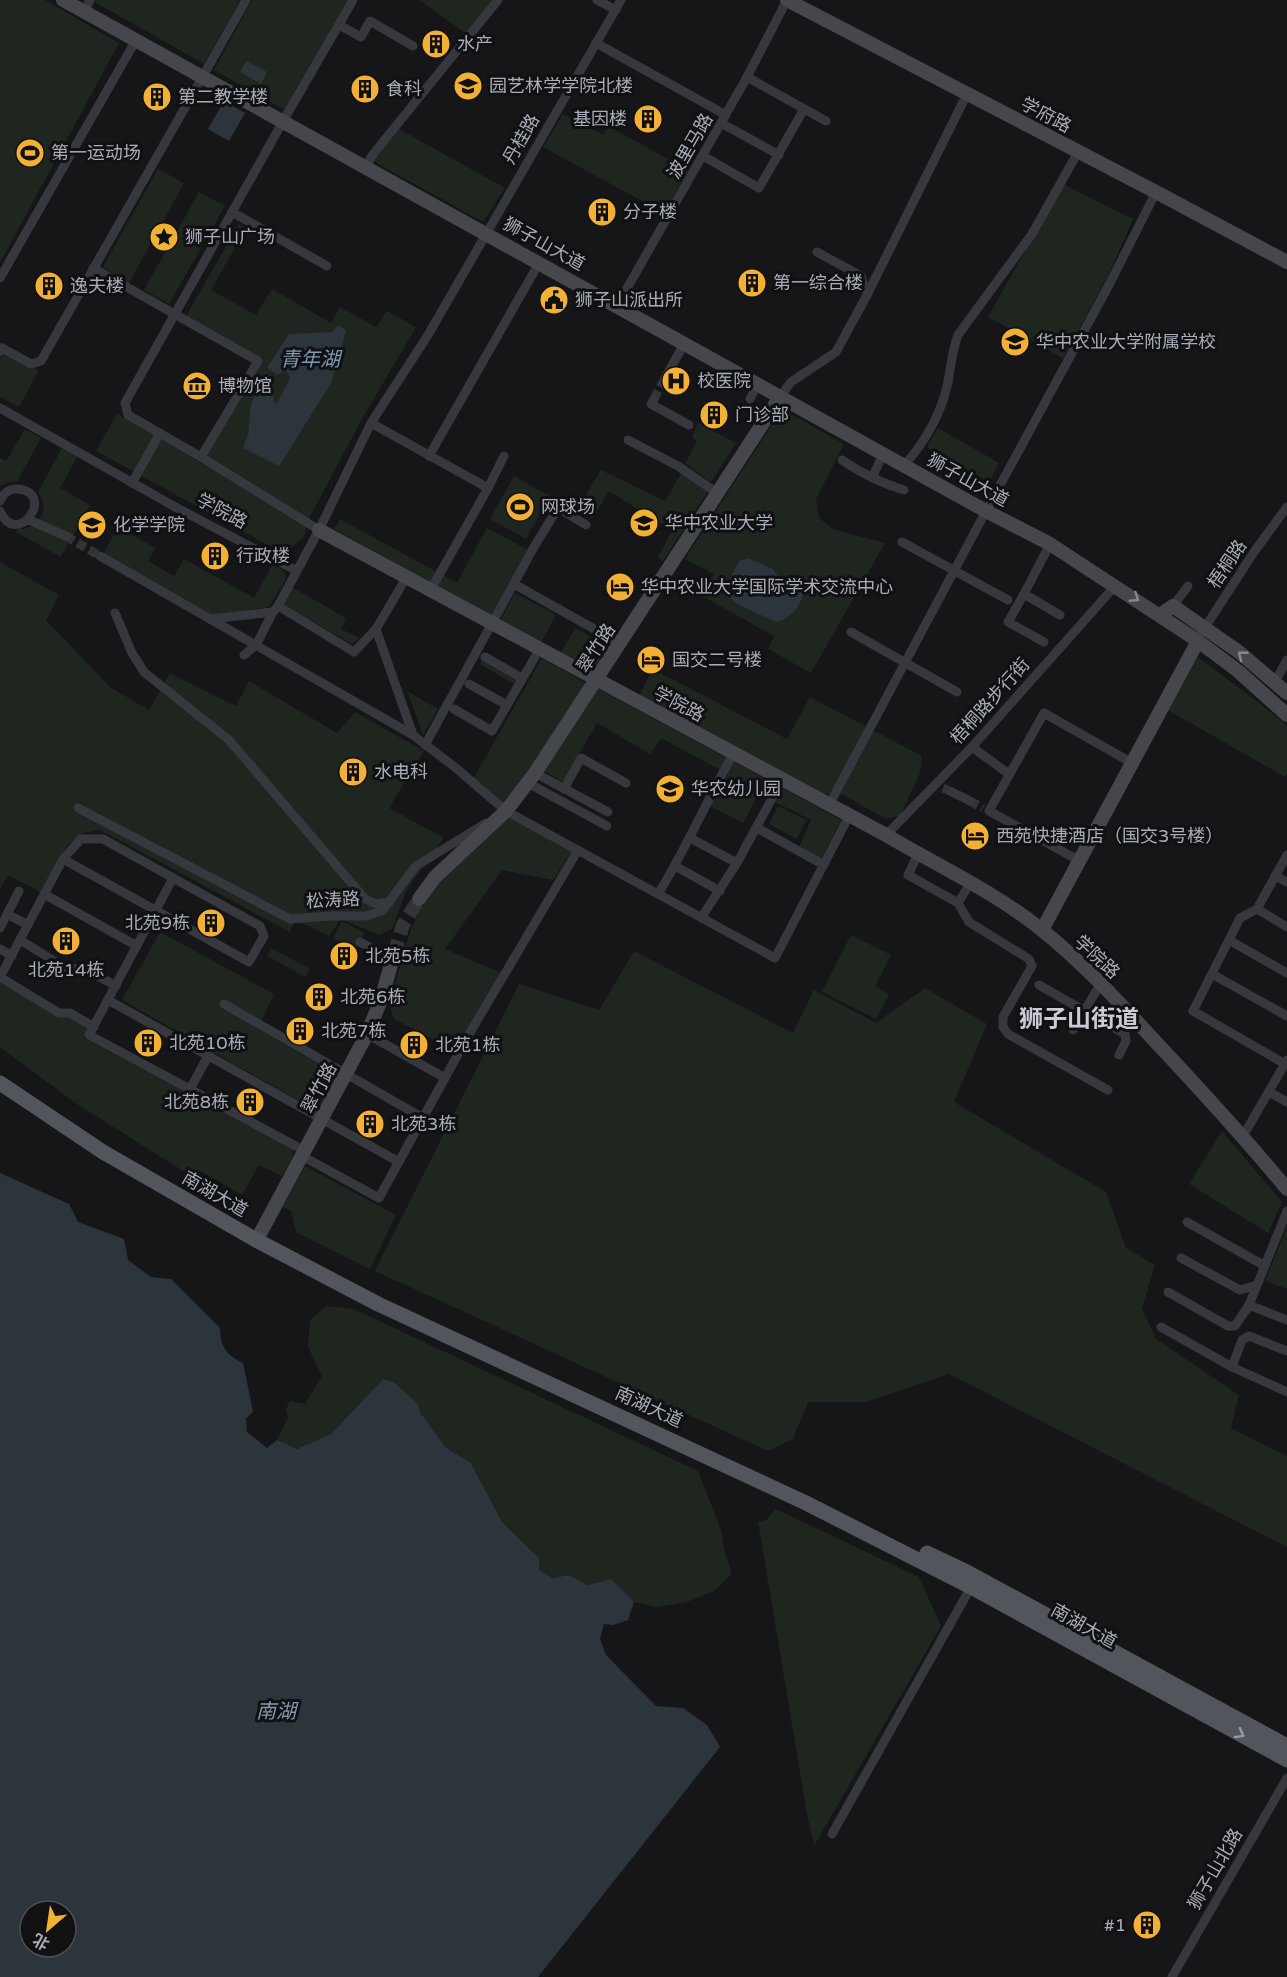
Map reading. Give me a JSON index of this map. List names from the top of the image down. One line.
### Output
{"streets":{"main road":["南湖大道"],"street":["学府路","丹桂路","波里马路","狮子山大道","学院路","梧桐路","翠竹路","梧桐路步行街","松涛路","狮子山北路"]},"crossings":[["学府路","波里马路"],["丹桂路","狮子山大道"],["丹桂路","学院路"],["波里马路","狮子山大道"],["狮子山大道","梧桐路"],["狮子山大道","翠竹路"],["狮子山大道","梧桐路步行街"],["学院路","翠竹路"],["学院路","梧桐路步行街"],["翠竹路","松涛路"],["翠竹路","南湖大道"]],"districts":["狮子山街道"],"water":["青年湖","南湖"],"places":{"building":["水产","食科","第二教学楼","基因楼","分子楼","第一综合楼","逸夫楼","门诊部","行政楼","水电科","北苑9栋","北苑14栋","北苑5栋","北苑6栋","北苑7栋","北苑10栋","北苑1栋","北苑8栋","北苑3栋","#1"],"school or university":["园艺林学学院北楼","华中农业大学附属学校","华中农业大学","化学学院","华农幼儿园"],"sports":["第一运动场","网球场"],"place":["狮子山广场"],"public building":["狮子山派出所"],"hospital":["校医院"],"museum":["博物馆"],"hotel":["华中农业大学国际学术交流中心","国交二号楼","西苑快捷酒店（国交3号楼）"]},"north":"bottom left"}
